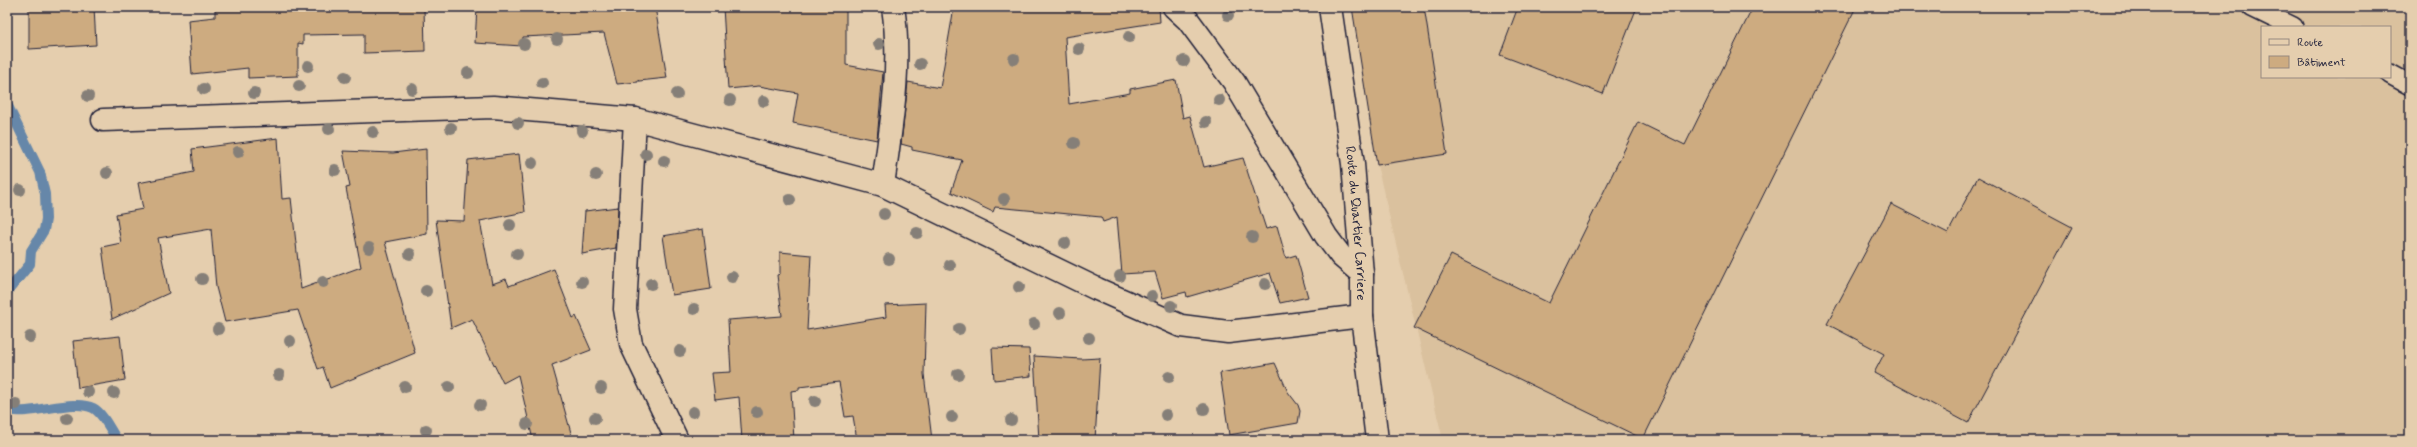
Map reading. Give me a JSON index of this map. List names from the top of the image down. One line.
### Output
{"streets":{"street":["Route du Quartier Carriere"]},"legend":["Route","Bâtiment"]}
